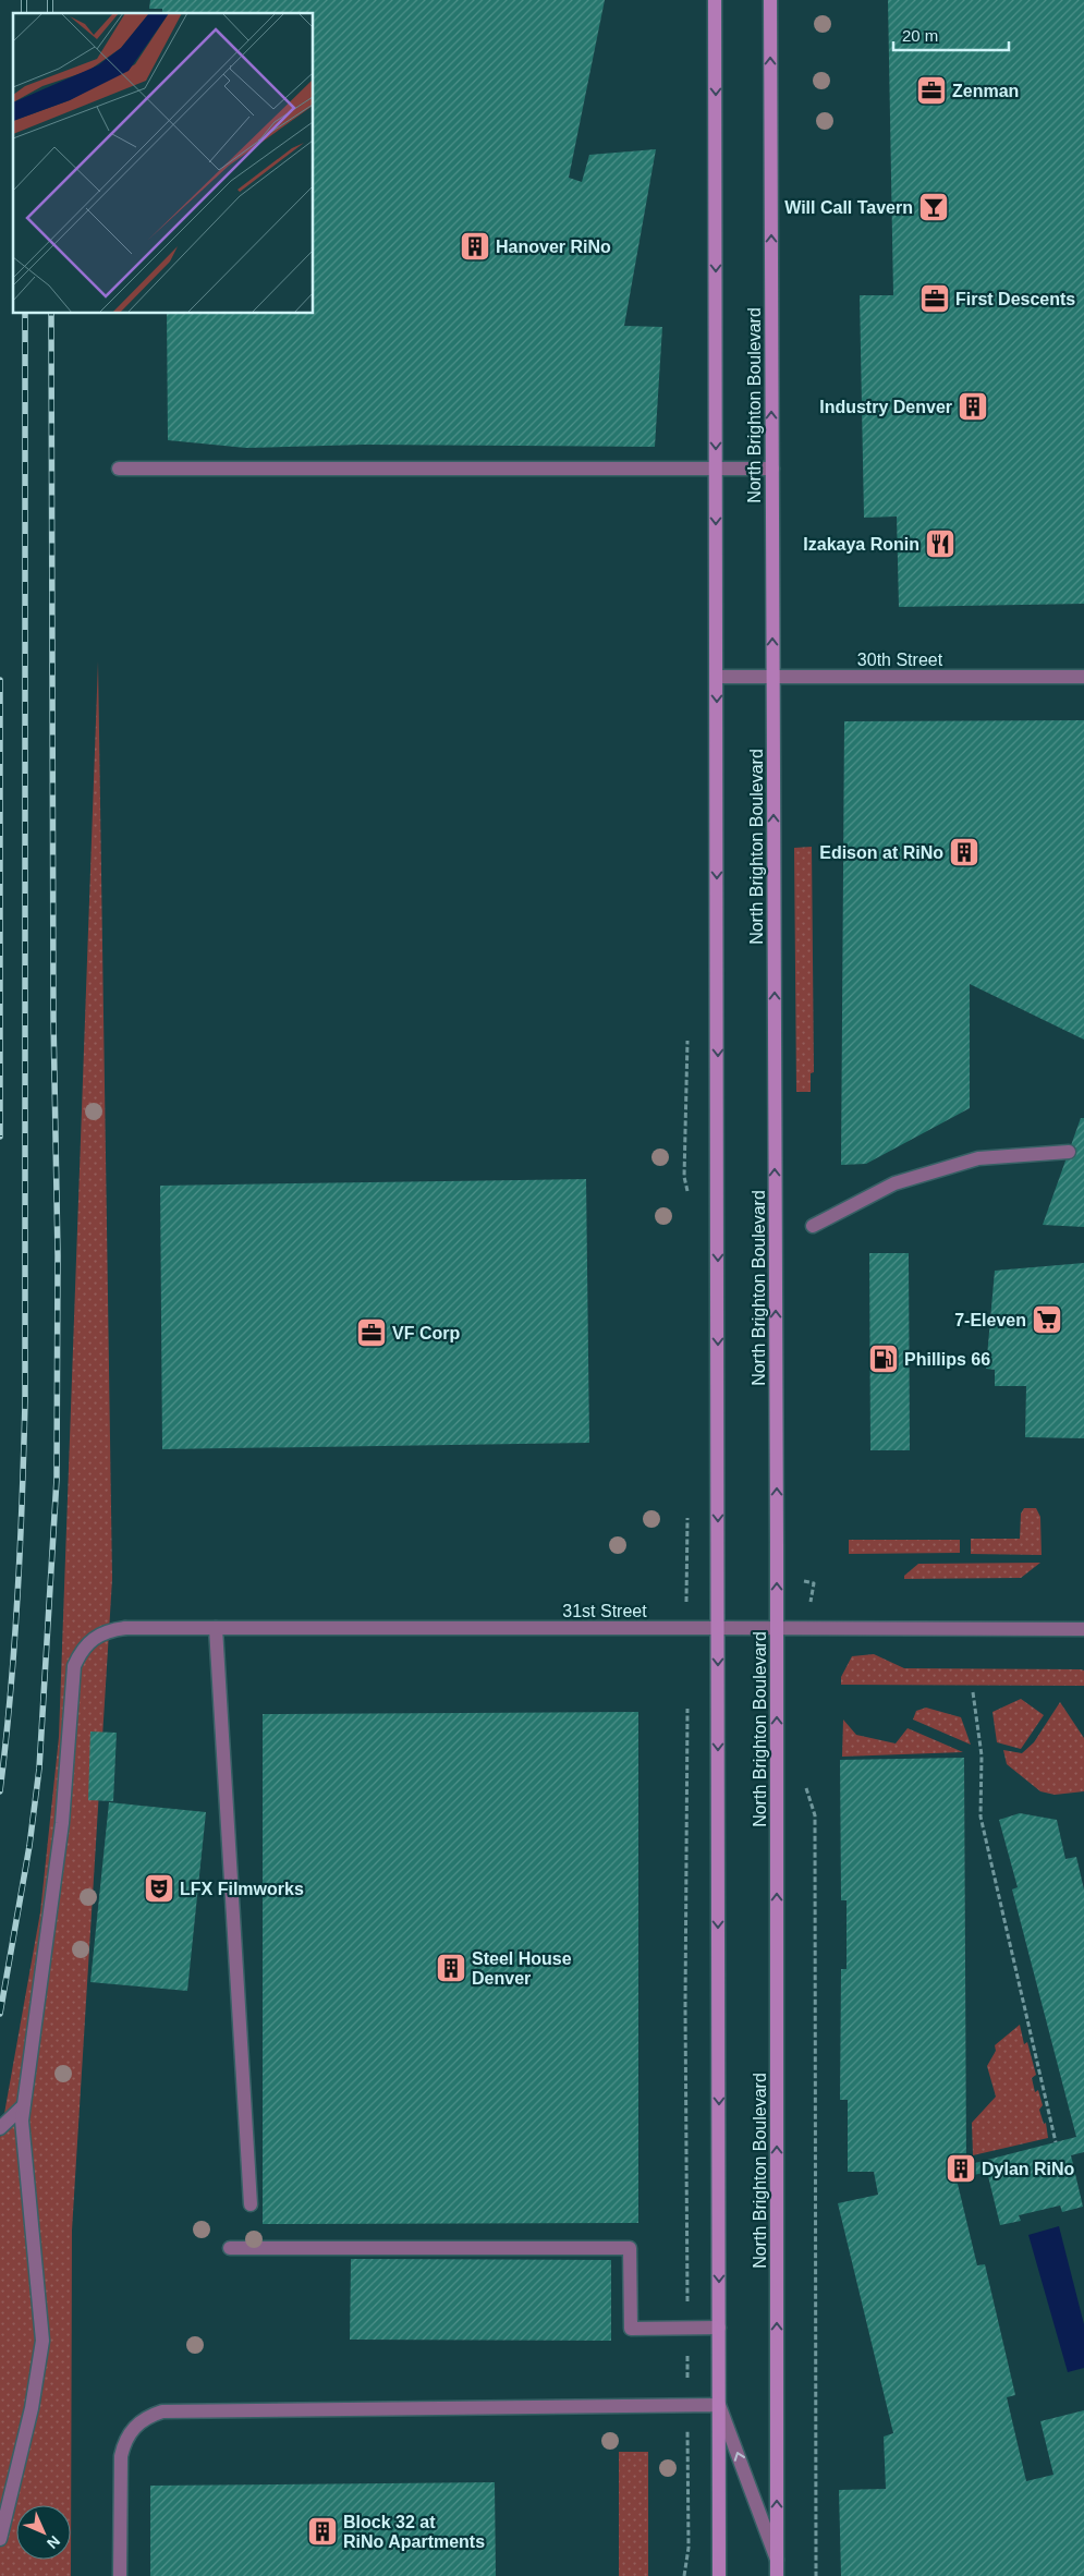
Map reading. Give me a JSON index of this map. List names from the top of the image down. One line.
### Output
{"streets":{"main road":["North Brighton Boulevard"],"street":["30th Street","31st Street"]},"crossings":[["North Brighton Boulevard","30th Street"],["North Brighton Boulevard","31st Street"]],"places":{"office":["Zenman","First Descents","VF Corp"],"bar":["Will Call Tavern"],"building":["Hanover RiNo","Industry Denver","Edison at RiNo","Steel House Denver","Dylan RiNo","Block 32 at RiNo Apartments"],"restaurant":["Izakaya Ronin"],"supermarket":["7-Eleven"],"fuel station":["Phillips 66"],"theatre":["LFX Filmworks"]},"scale_bar":"20 m","north":"bottom right"}
